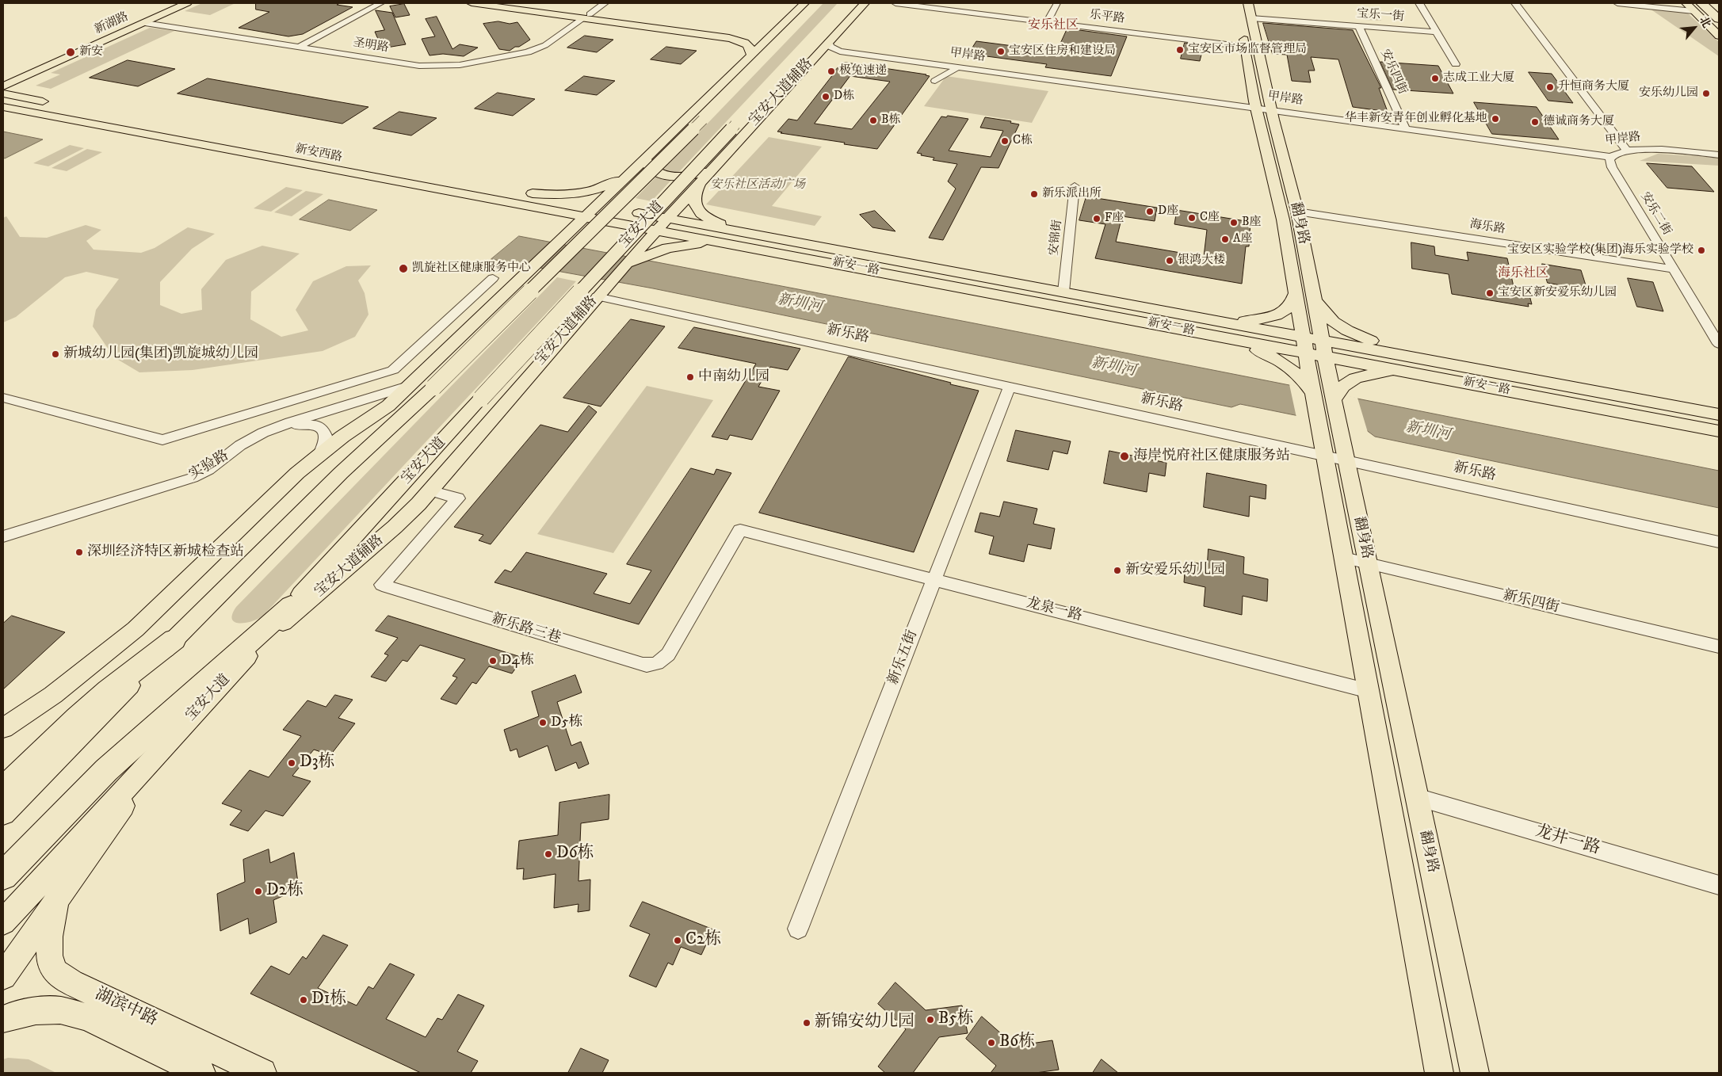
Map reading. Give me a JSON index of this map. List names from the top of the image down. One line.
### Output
{"streets":{"main road":["新湖路","宝安大道辅路","新安西路","翻身路","宝安大道","新安一路","湖滨中路"],"street":["宝乐一街","乐平路","圣明路","甲岸路","安乐四街","安乐二街","海乐路","安锦街","新乐路","实验路","新乐四街","龙泉一路","新乐路三巷","新乐五街","龙井一路"]},"crossings":[["宝乐一街","安乐四街"],["宝乐一街","翻身路"],["乐平路","翻身路"],["新湖路","圣明路"],["甲岸路","安乐四街"],["甲岸路","安乐二街"],["甲岸路","翻身路"],["宝安大道辅路","宝安大道"],["宝安大道辅路","新安一路"],["宝安大道辅路","新乐路"],["宝安大道辅路","新乐路三巷"],["新安西路","新安一路"],["安乐二街","海乐路"],["翻身路","海乐路"],["翻身路","新安一路"],["翻身路","新乐路"],["翻身路","新乐四街"],["翻身路","龙泉一路"],["翻身路","龙井一路"],["安锦街","新安一路"],["新乐路","新乐五街"],["龙泉一路","新乐路三巷"],["龙泉一路","新乐五街"]],"districts":["安乐社区","海乐社区"],"water":["新圳河"],"parks":["安乐社区活动广场"],"places":["宝安区市场监督管理局","宝安区住房和建设局","新安","极兔速递","志成工业大厦","升恒商务大厦","安乐幼儿园","D栋","华丰新安青年创业孵化基地","B栋","德诚商务大厦","C栋","新乐派出所","D座","C座","F座","B座","A座","宝安区实验学校(集团)海乐实验学校","银鸿大楼","凯旋社区健康服务中心","宝安区新安爱乐幼儿园","新城幼儿园(集团)凯旋城幼儿园","中南幼儿园","海岸悦府社区健康服务站","深圳经济特区新城检查站","新安爱乐幼儿园","D4栋","D5栋","D3栋","D6栋","D2栋","C2栋","D1栋","B5栋","新锦安幼儿园","B6栋"],"north":"top right"}
